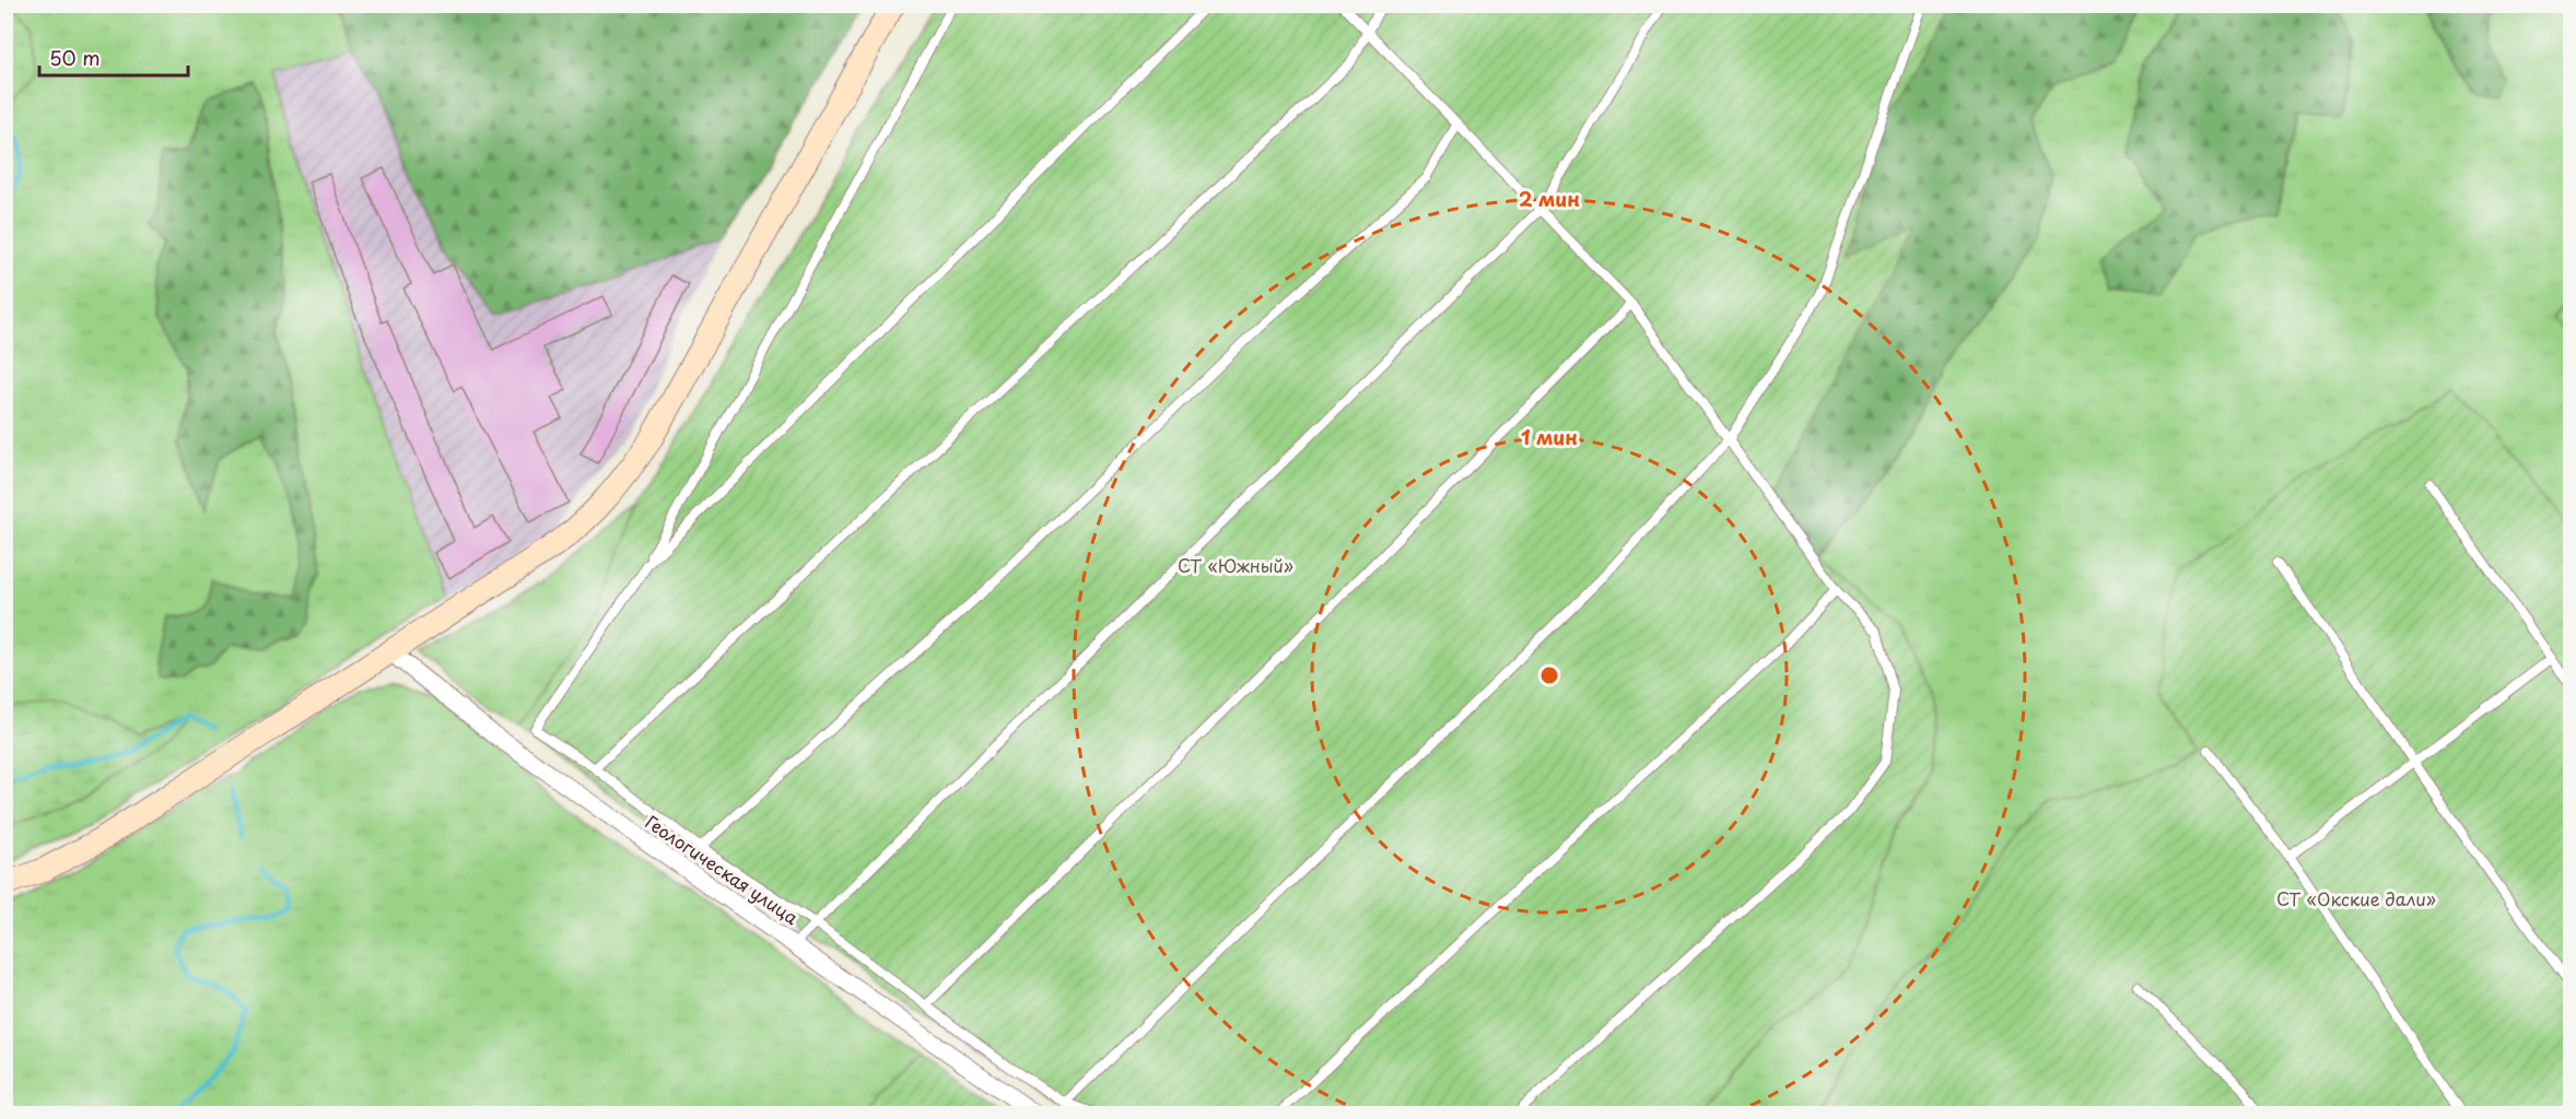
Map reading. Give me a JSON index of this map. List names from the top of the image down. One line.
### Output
{"streets":{"street":["Геологическая улица"]},"parks":["СТ «Южный»","СТ «Окские дали»"],"scale_bar":"50 m","rings":["2 мин","1 мин"]}
